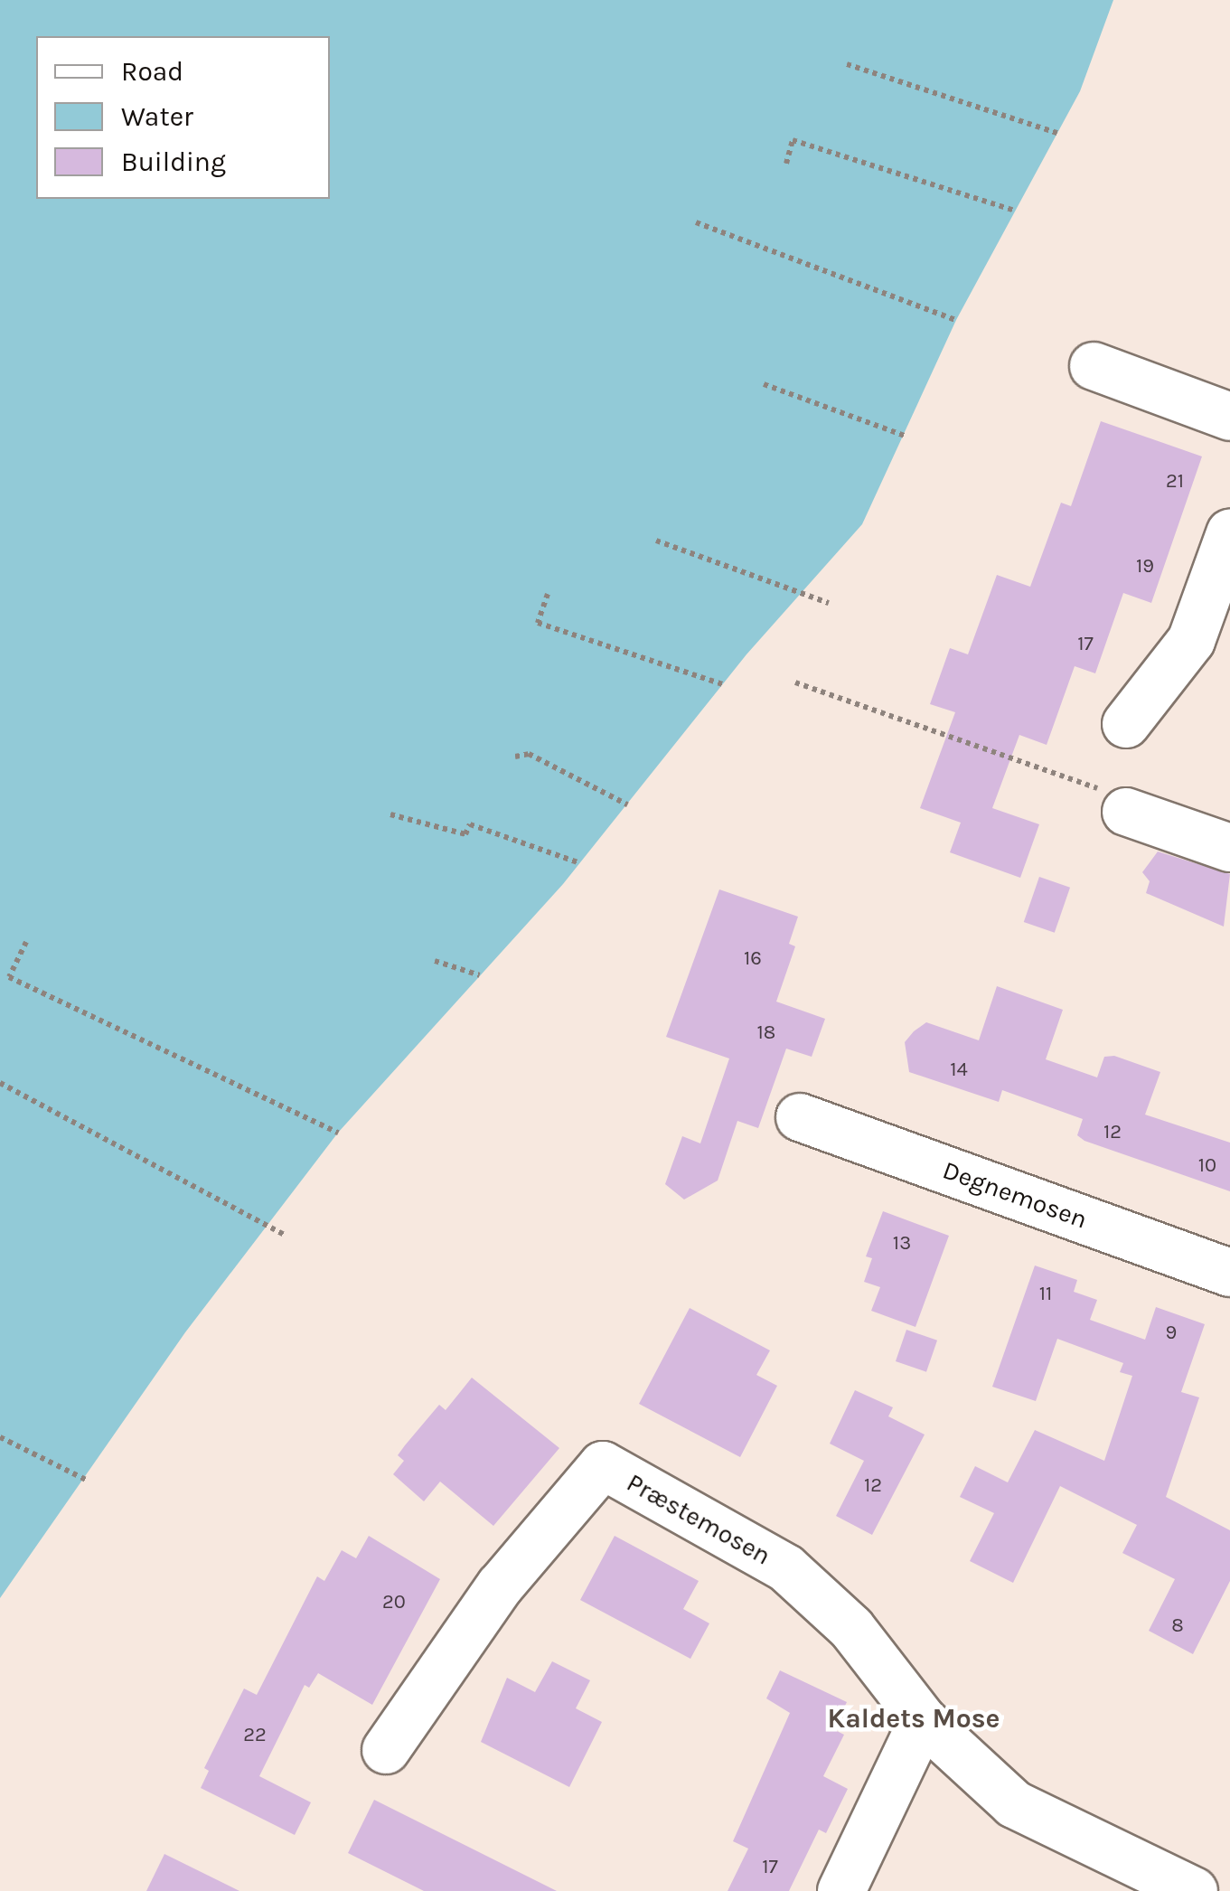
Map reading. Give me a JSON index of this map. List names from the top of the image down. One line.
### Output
{"streets":{"street":["Degnemosen","Præstemosen"]},"districts":["Kaldets Mose"],"house_numbers":["21","19","17","16","18","14","12","10","13","11","9","12","20","8","22","17"],"legend":["Road","Water","Building"]}
